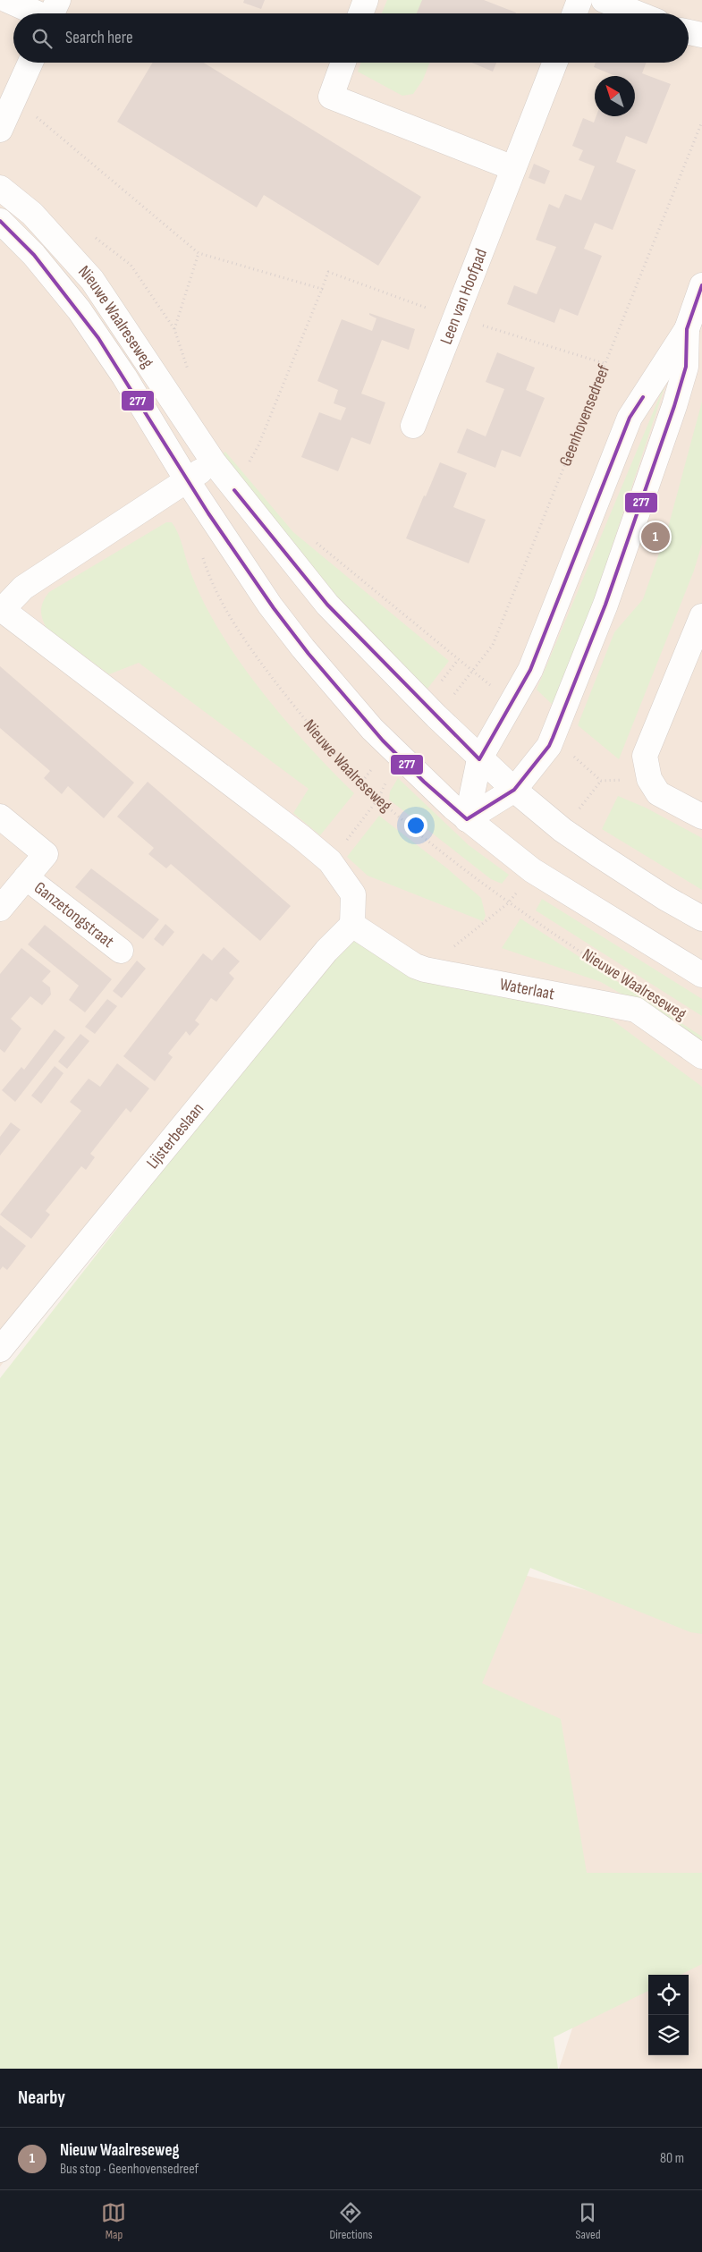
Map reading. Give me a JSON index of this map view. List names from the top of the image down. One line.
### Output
{"streets":{"street":["Leen van Hoofpad","Nieuwe Waalreseweg","Ganzetongstraat","Waterlaat","Lijsterbeslaan"],"path":["Geenhovensedreef"]},"crossings":[["Waterlaat","Lijsterbeslaan"]],"lines":["transit line 277"],"north":"top left","page":{"search":"Search here","pins":"1","heading":"Nearby","list":[{"mark":"1","name":"Nieuw Waalreseweg","note":"Bus stop · Geenhovensedreef","value":"80 m"}],"nav":["Map","Directions","Saved"]}}
